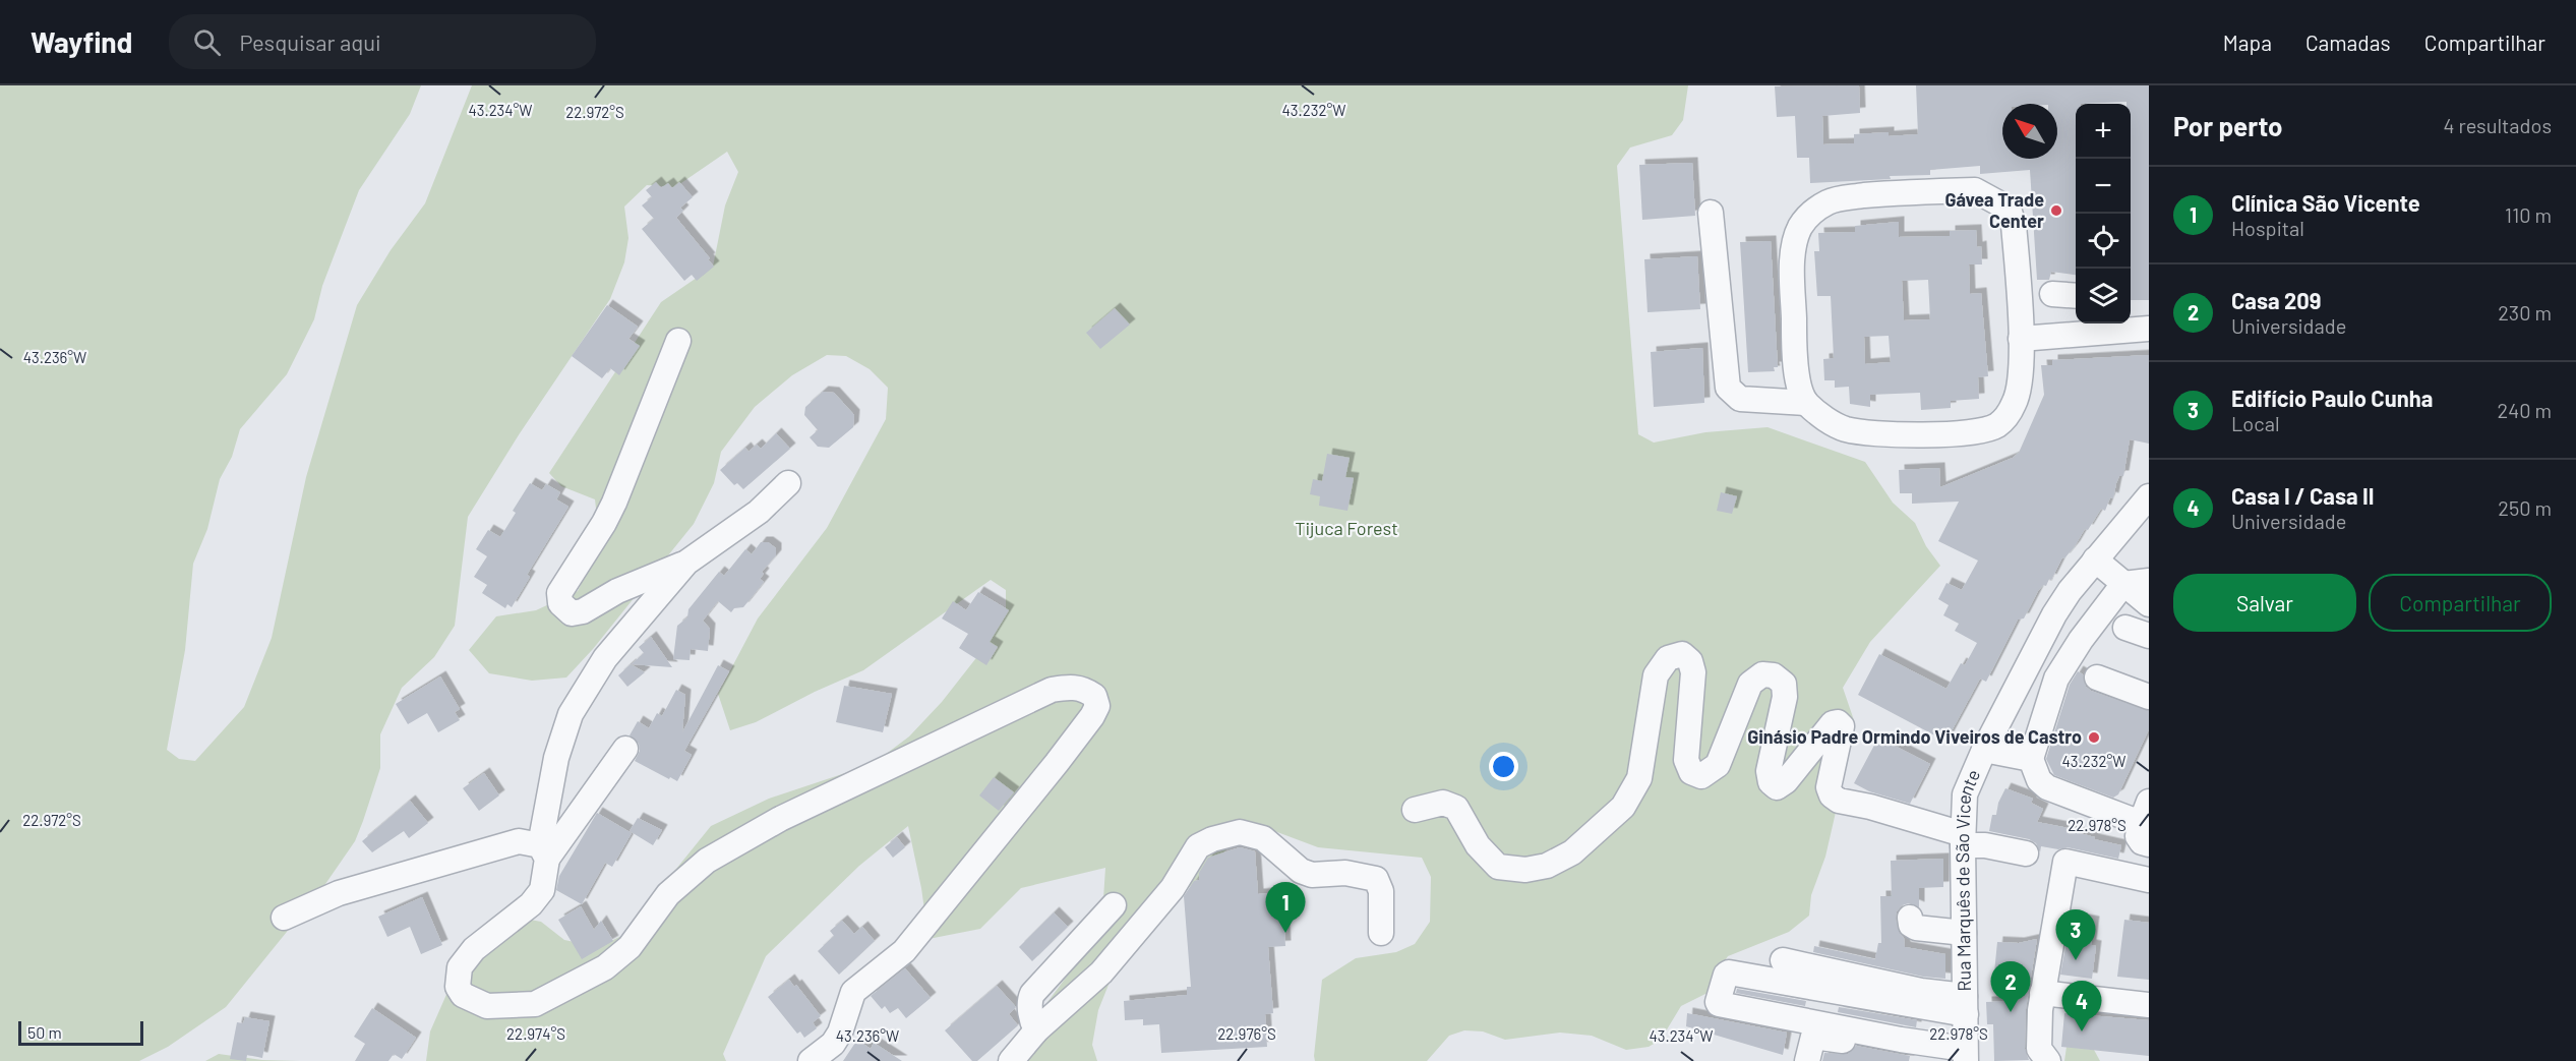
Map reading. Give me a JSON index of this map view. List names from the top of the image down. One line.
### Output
{"streets":{"street":["Rua Marquês de São Vicente"]},"parks":["Tijuca Forest"],"places":["Gávea Trade Center","Ginásio Padre Ormindo Viveiros de Castro"],"scale_bar":"50 m","north":"top left","page":{"header":"Wayfind","search":"Pesquisar aqui","nav":["Mapa","Camadas","Compartilhar"],"heading":["Por perto","4 resultados"],"map_buttons":["+","−"],"list":[{"mark":"1","name":"Clínica São Vicente","note":"Hospital","value":"110 m"},{"mark":"2","name":"Casa 209","note":"Universidade","value":"230 m"},{"mark":"3","name":"Edifício Paulo Cunha","note":"Local","value":"240 m"},{"mark":"4","name":"Casa I / Casa II","note":"Universidade","value":"250 m"}],"buttons":["Salvar","Compartilhar"],"pins":["1","3","2","4"],"scale":"50 m"},"coordinates":["43.234°W","43.232°W","22.972°S","43.236°W","22.978°S","22.974°S","22.976°S"]}
